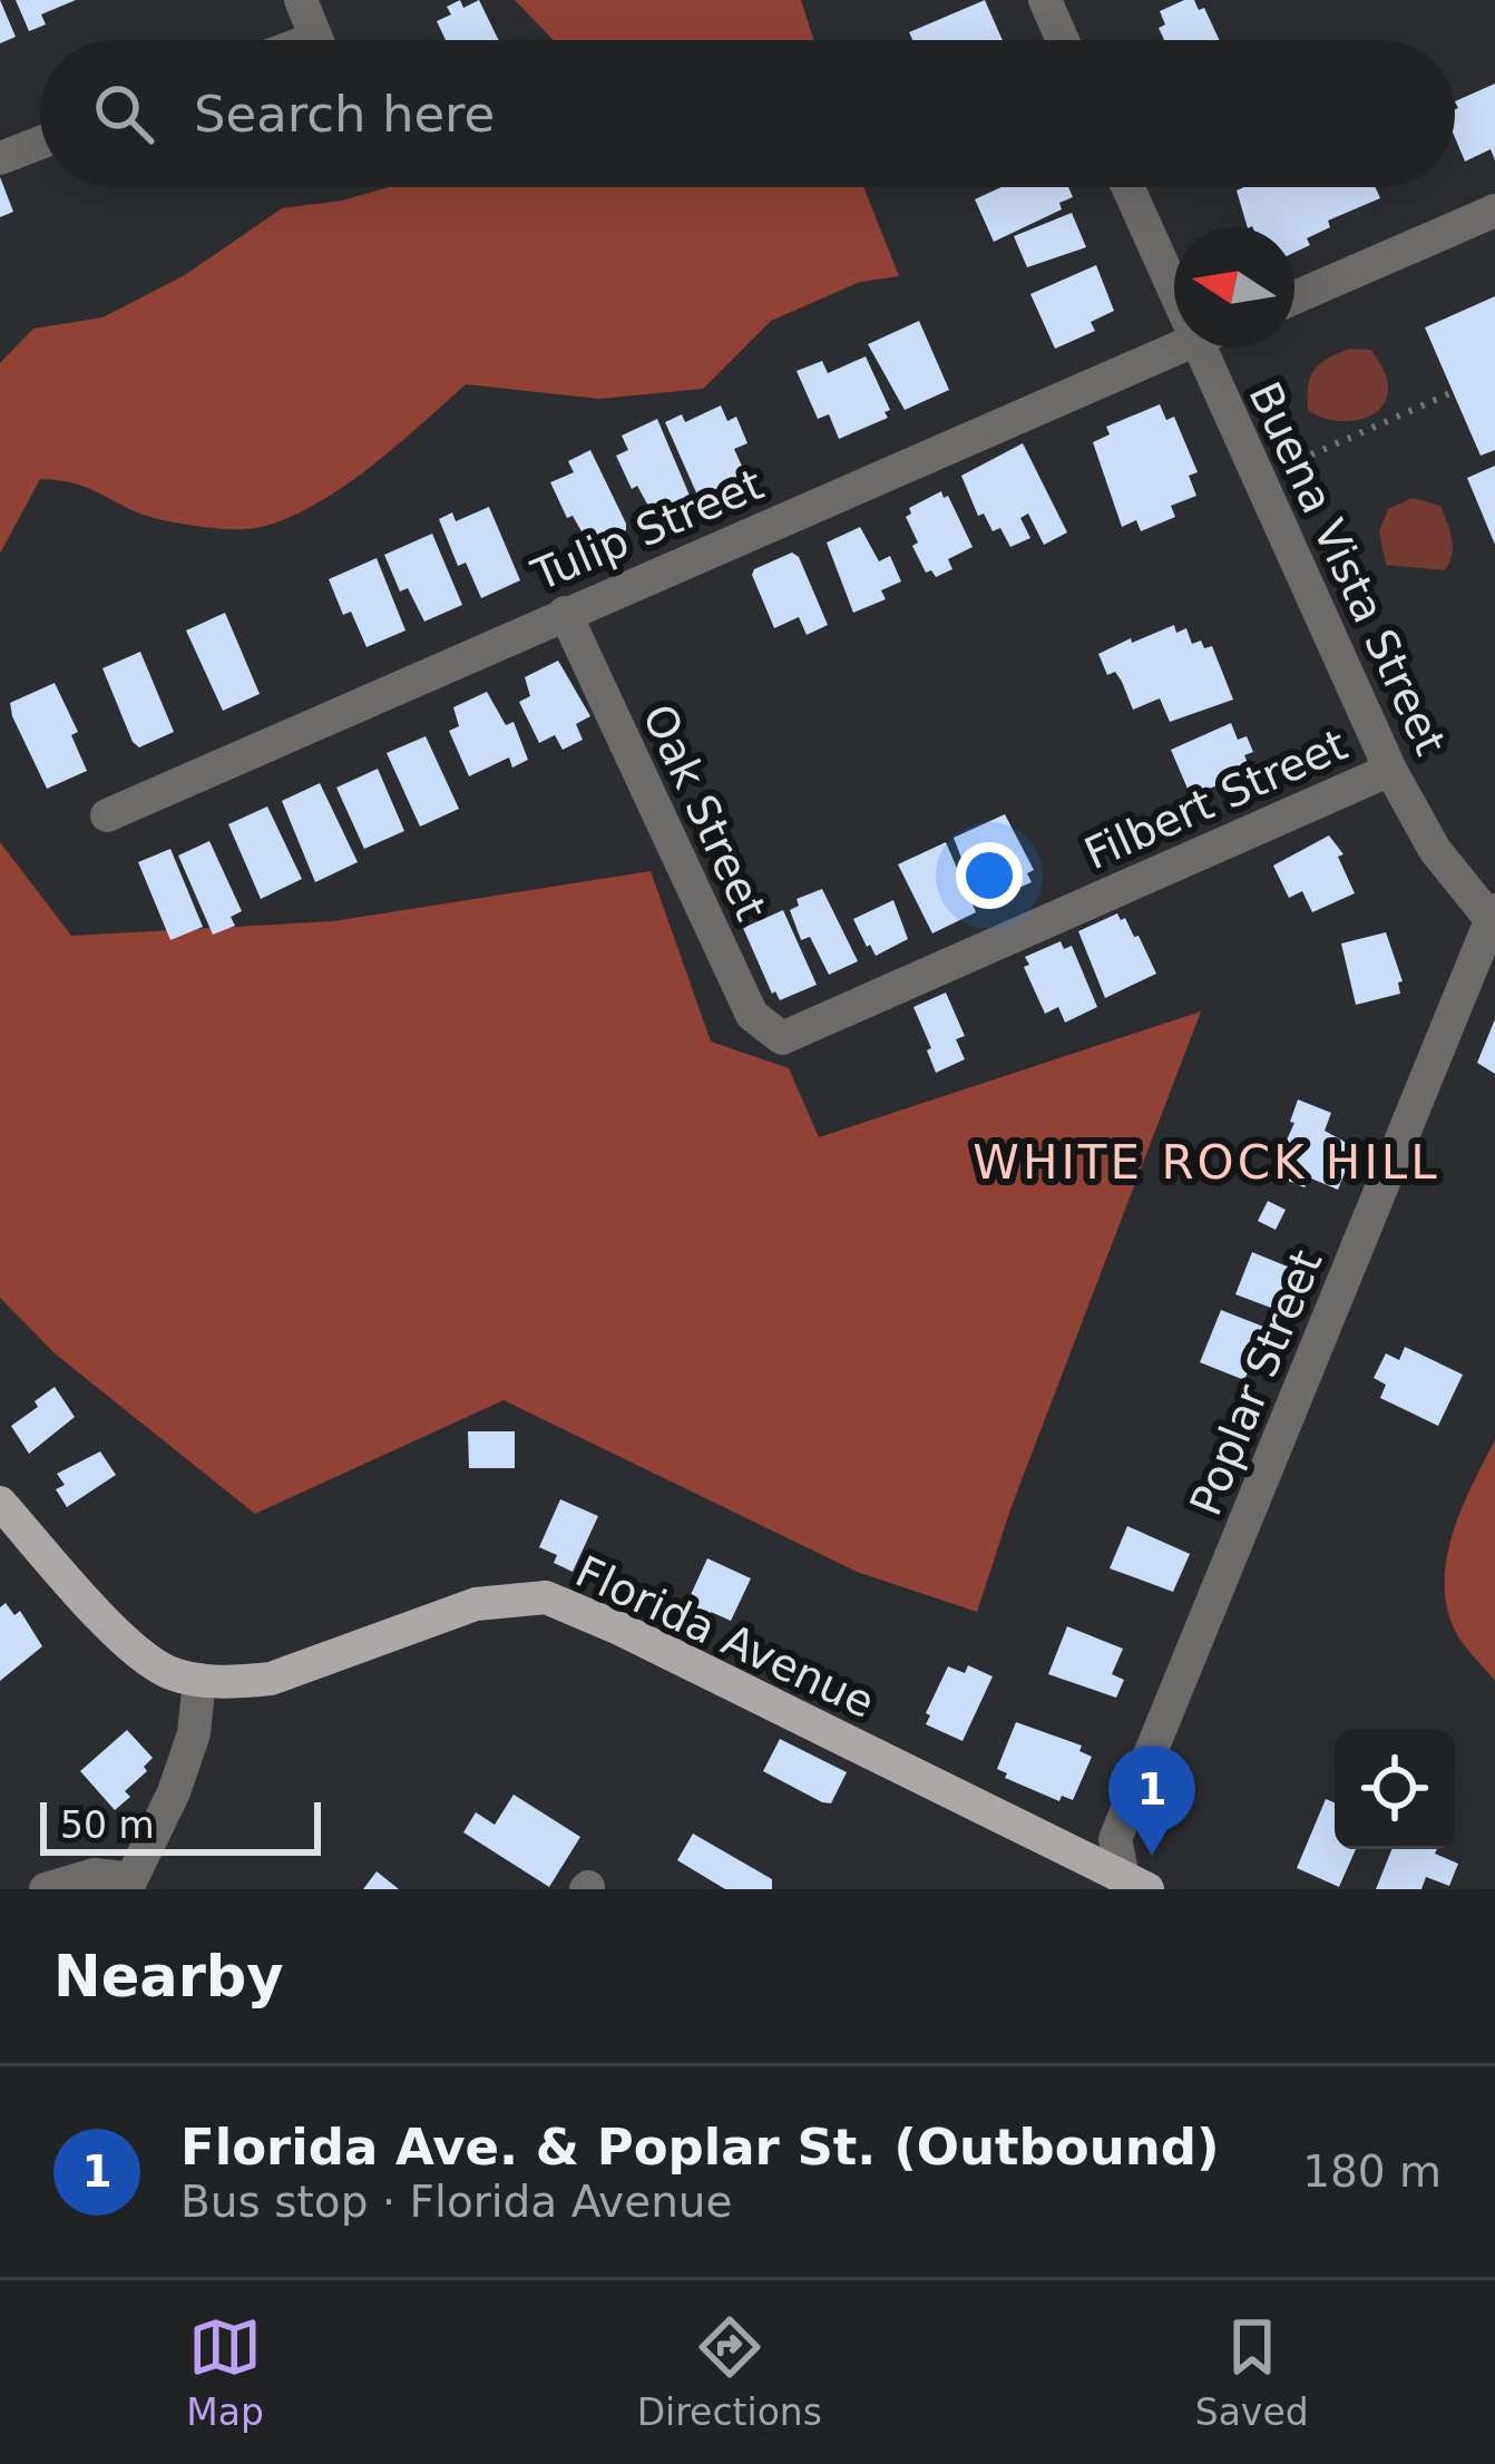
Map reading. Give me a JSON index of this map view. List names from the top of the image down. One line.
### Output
{"streets":{"main road":["Florida Avenue"],"street":["Tulip Street","Buena Vista Street","Filbert Street","Oak Street","Poplar Street"]},"crossings":[["Tulip Street","Oak Street"],["Buena Vista Street","Filbert Street"],["Buena Vista Street","Poplar Street"],["Filbert Street","Oak Street"],["Poplar Street","Florida Avenue"]],"districts":["WHITE ROCK HILL"],"scale_bar":"50 m","north":"left","page":{"search":"Search here","pins":"1","scale":"50 m","heading":"Nearby","list":[{"mark":"1","name":"Florida Ave. & Poplar St. (Outbound)","note":"Bus stop · Florida Avenue","value":"180 m"}],"nav":["Map","Directions","Saved"]}}
